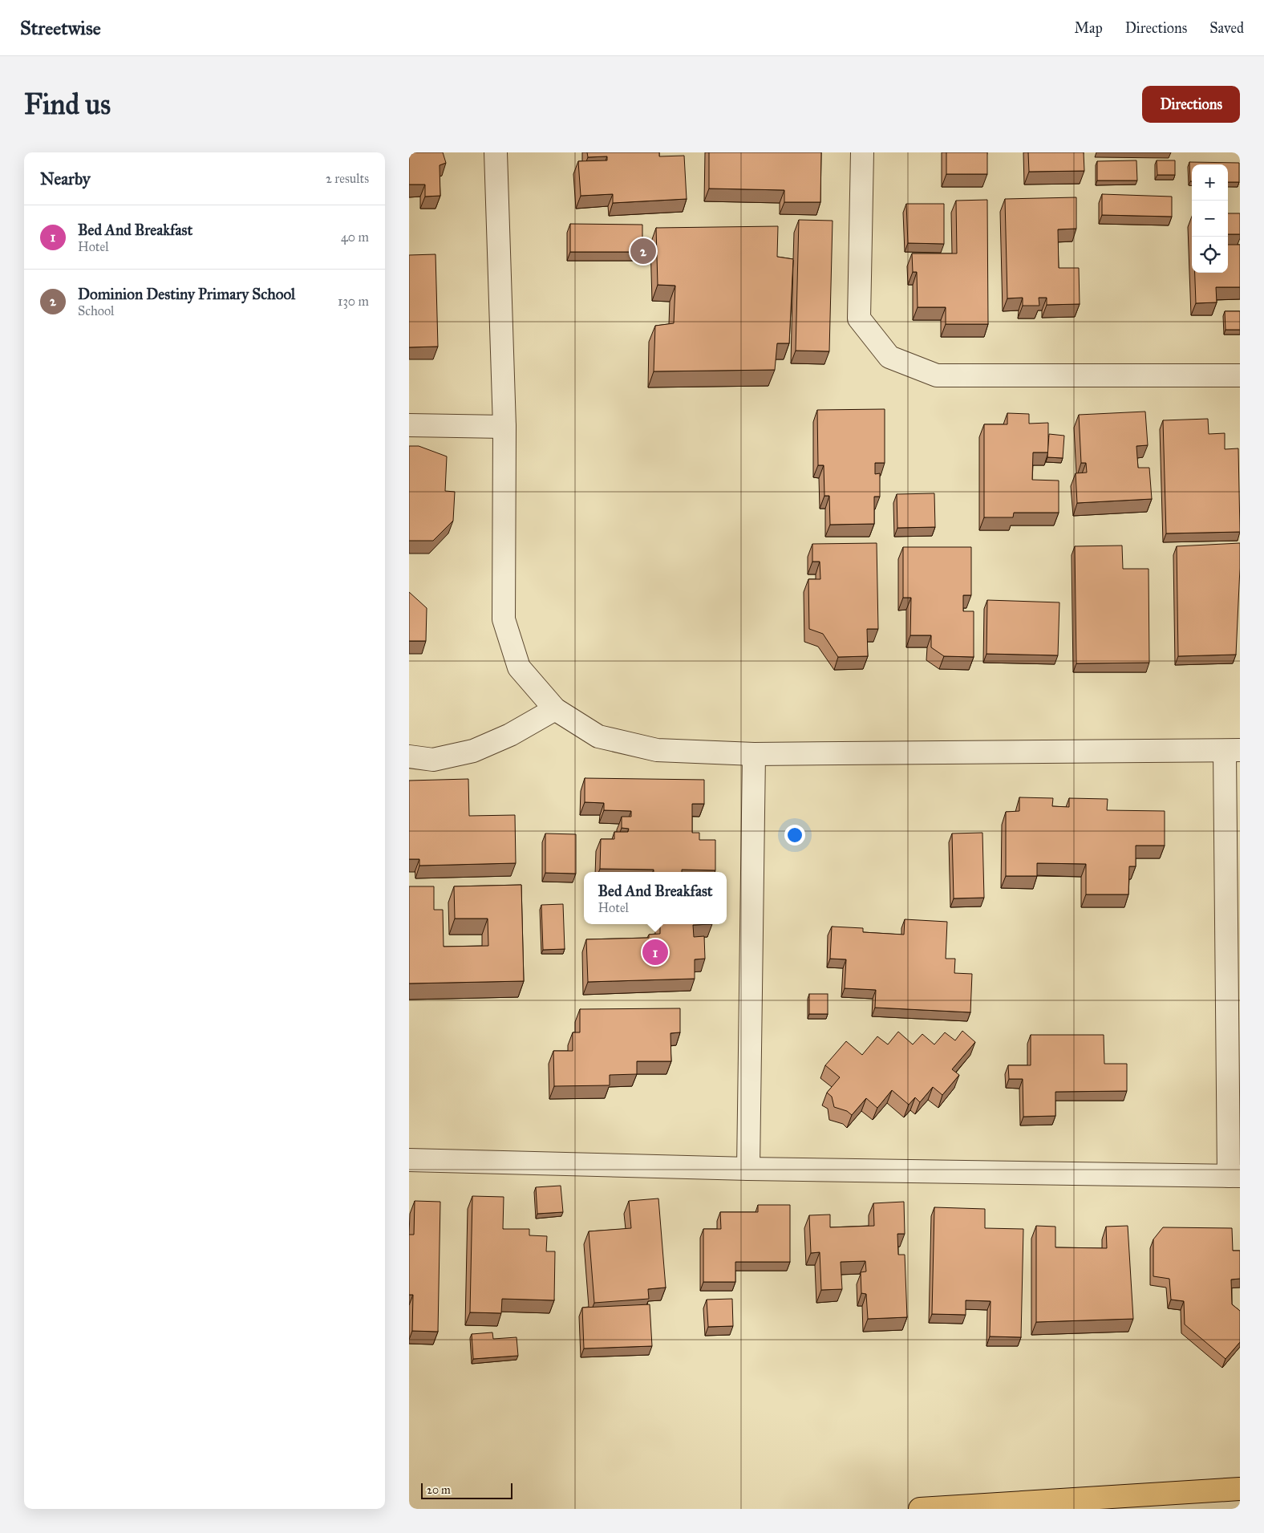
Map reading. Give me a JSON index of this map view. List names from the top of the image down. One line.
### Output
{"scale_bar":"20 m","page":{"header":"Streetwise","nav":["Map","Directions","Saved"],"buttons":"Directions","title":"Find us","heading":["Nearby","2 results"],"map_buttons":["+","−"],"list":[{"mark":"1","name":"Bed And Breakfast","note":"Hotel","value":"40 m"},{"mark":"2","name":"Dominion Destiny Primary School","note":"School","value":"130 m"}],"pins":["2","1"],"popup":["Bed And Breakfast","Hotel"],"scale":"20 m"}}
